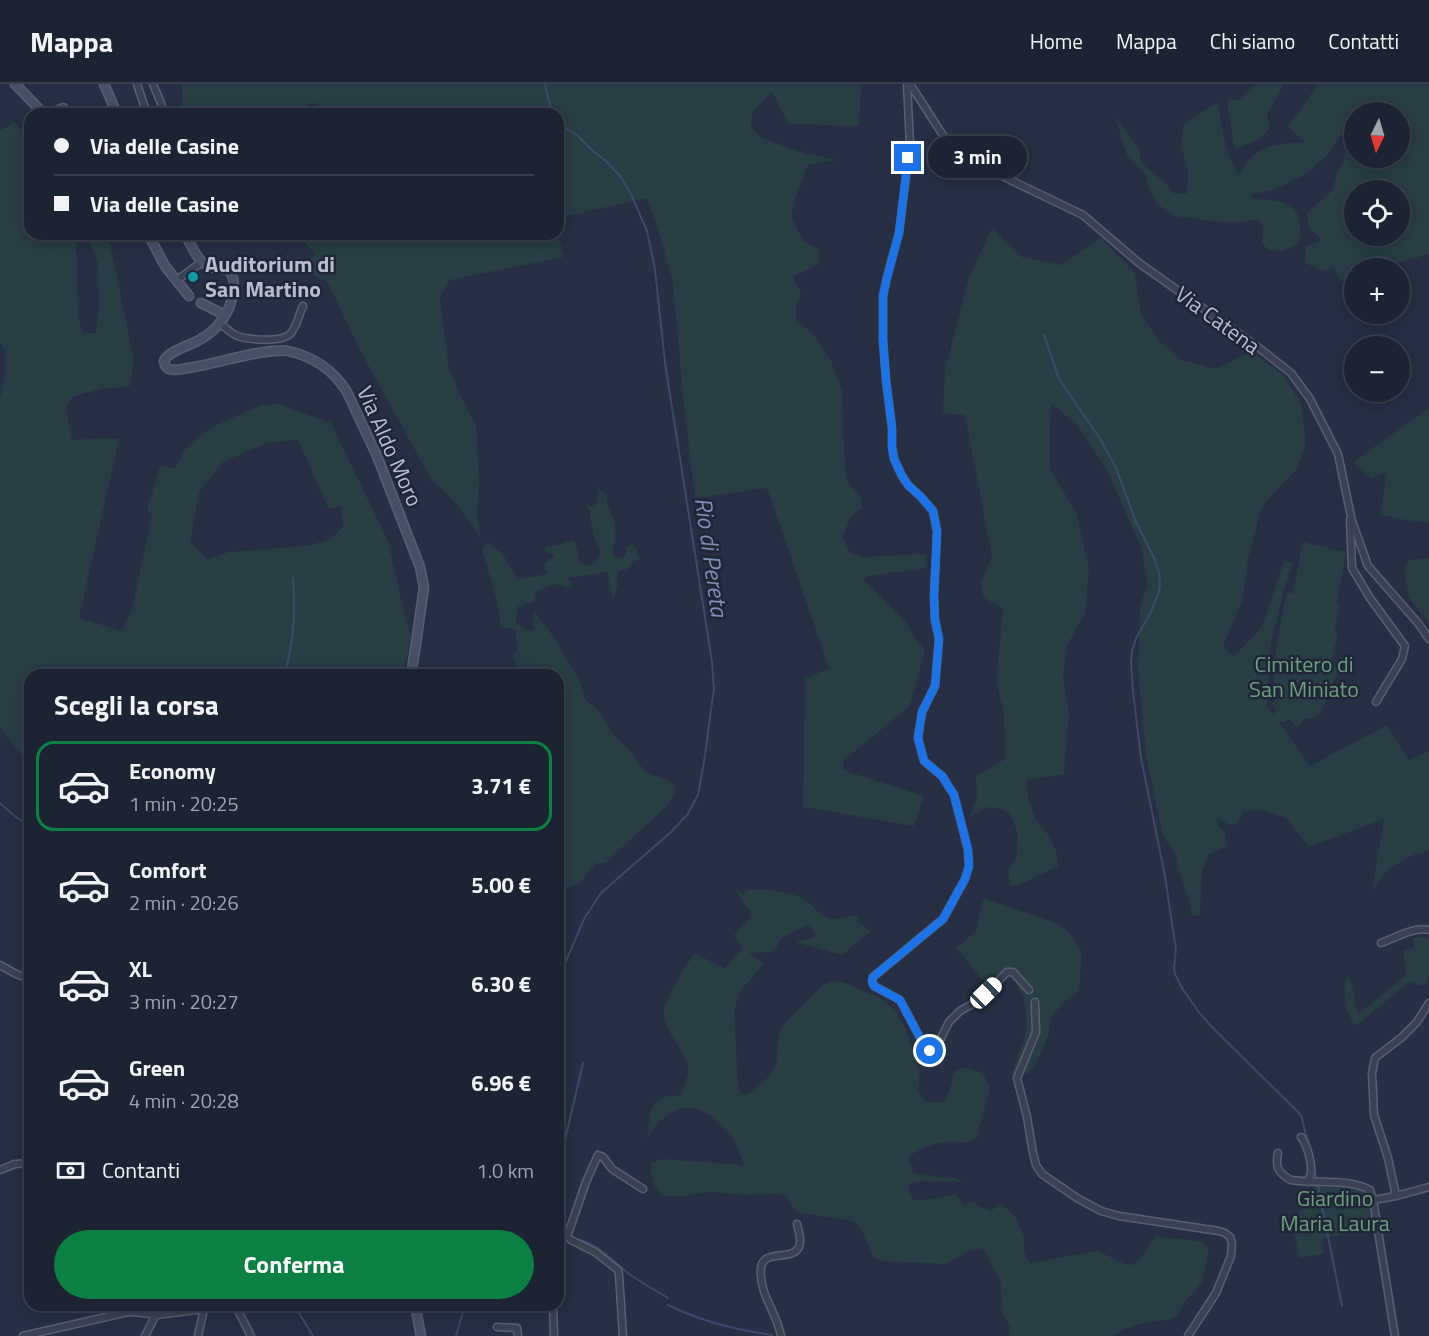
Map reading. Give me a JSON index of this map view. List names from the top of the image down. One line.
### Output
{"streets":{"main road":["Via Aldo Moro"],"street":["Via Catena"]},"water":["Rio di Pereta"],"parks":["Cimitero di San Miniato","Giardino Maria Laura"],"places":["Auditorium di San Martino"],"north":"bottom","page":{"header":"Mappa","nav":["Home","Mappa","Chi siamo","Contatti"],"map_buttons":["+","−"],"banner":["Via delle Casine","Via delle Casine"],"bubble":"3 min","heading":"Scegli la corsa","list":[{"name":"Economy","note":"1 min · 20:25","value":"3.71 €"},{"name":"Comfort","note":"2 min · 20:26","value":"5.00 €"},{"name":"XL","note":"3 min · 20:27","value":"6.30 €"},{"name":"Green","note":"4 min · 20:28","value":"6.96 €"}],"pay":["Contanti","1.0 km"],"buttons":"Conferma"}}
